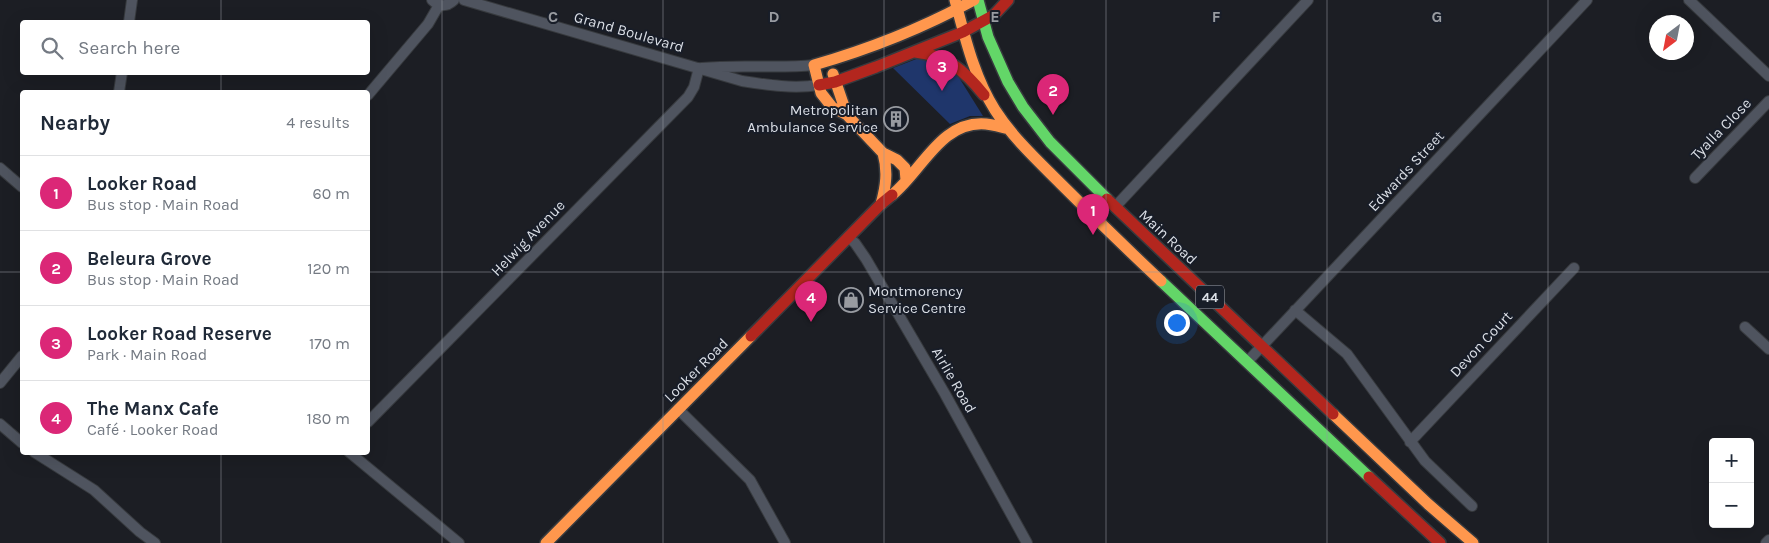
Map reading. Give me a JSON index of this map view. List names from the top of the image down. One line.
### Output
{"streets":{"main road":["Grand Boulevard","Main Road","44","Looker Road"],"street":["Tyalla Close","Edwards Street","Helwig Avenue","Devon Court","Airlie Road"]},"crossings":[["Grand Boulevard","Helwig Avenue"],["Grand Boulevard","44"],["Edwards Street","Main Road"],["Edwards Street","44"],["44","Looker Road"],["Looker Road","Airlie Road"]],"places":{"building":["Metropolitan Ambulance Service"],"shop":["Montmorency Service Centre"]},"north":"bottom left","page":{"search":"Search here","pins":["3","2","1","4"],"heading":["Nearby","4 results"],"list":[{"mark":"1","name":"Looker Road","note":"Bus stop · Main Road","value":"60 m"},{"mark":"2","name":"Beleura Grove","note":"Bus stop · Main Road","value":"120 m"},{"mark":"3","name":"Looker Road Reserve","note":"Park · Main Road","value":"170 m"},{"mark":"4","name":"The Manx Cafe","note":"Café · Looker Road","value":"180 m"}],"map_buttons":["+","−"]},"grid":{"columns":["C","D","E","F","G"]}}
